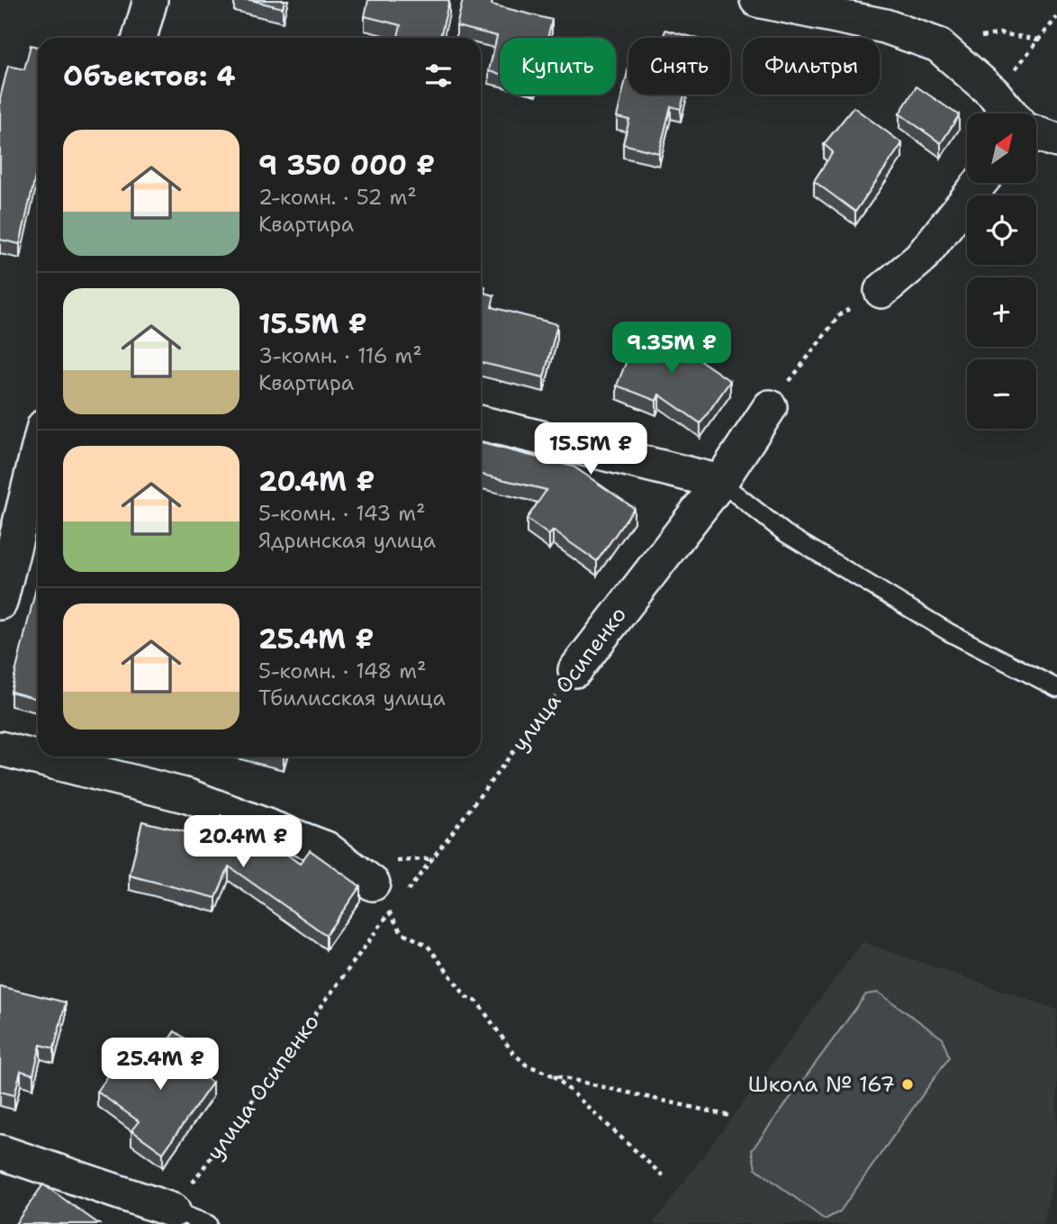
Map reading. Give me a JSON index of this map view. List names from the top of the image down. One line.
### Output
{"streets":{"street":["улица Осипенко"]},"places":["Школа № 167"],"north":"top right","page":{"chip":["Купить","Снять","Фильтры"],"heading":"Объектов: 4","map_buttons":["+","−"],"list":[{"name":"9 350 000 ₽","note":"2-комн. · 52 m² · Квартира"},{"name":"15.5M ₽","note":"3-комн. · 116 m² · Квартира"},{"name":"20.4M ₽","note":"5-комн. · 143 m² · Ядринская улица"},{"name":"25.4M ₽","note":"5-комн. · 148 m² · Тбилисская улица"}],"price":["9.35M ₽","15.5M ₽","20.4M ₽","25.4M ₽"]}}
